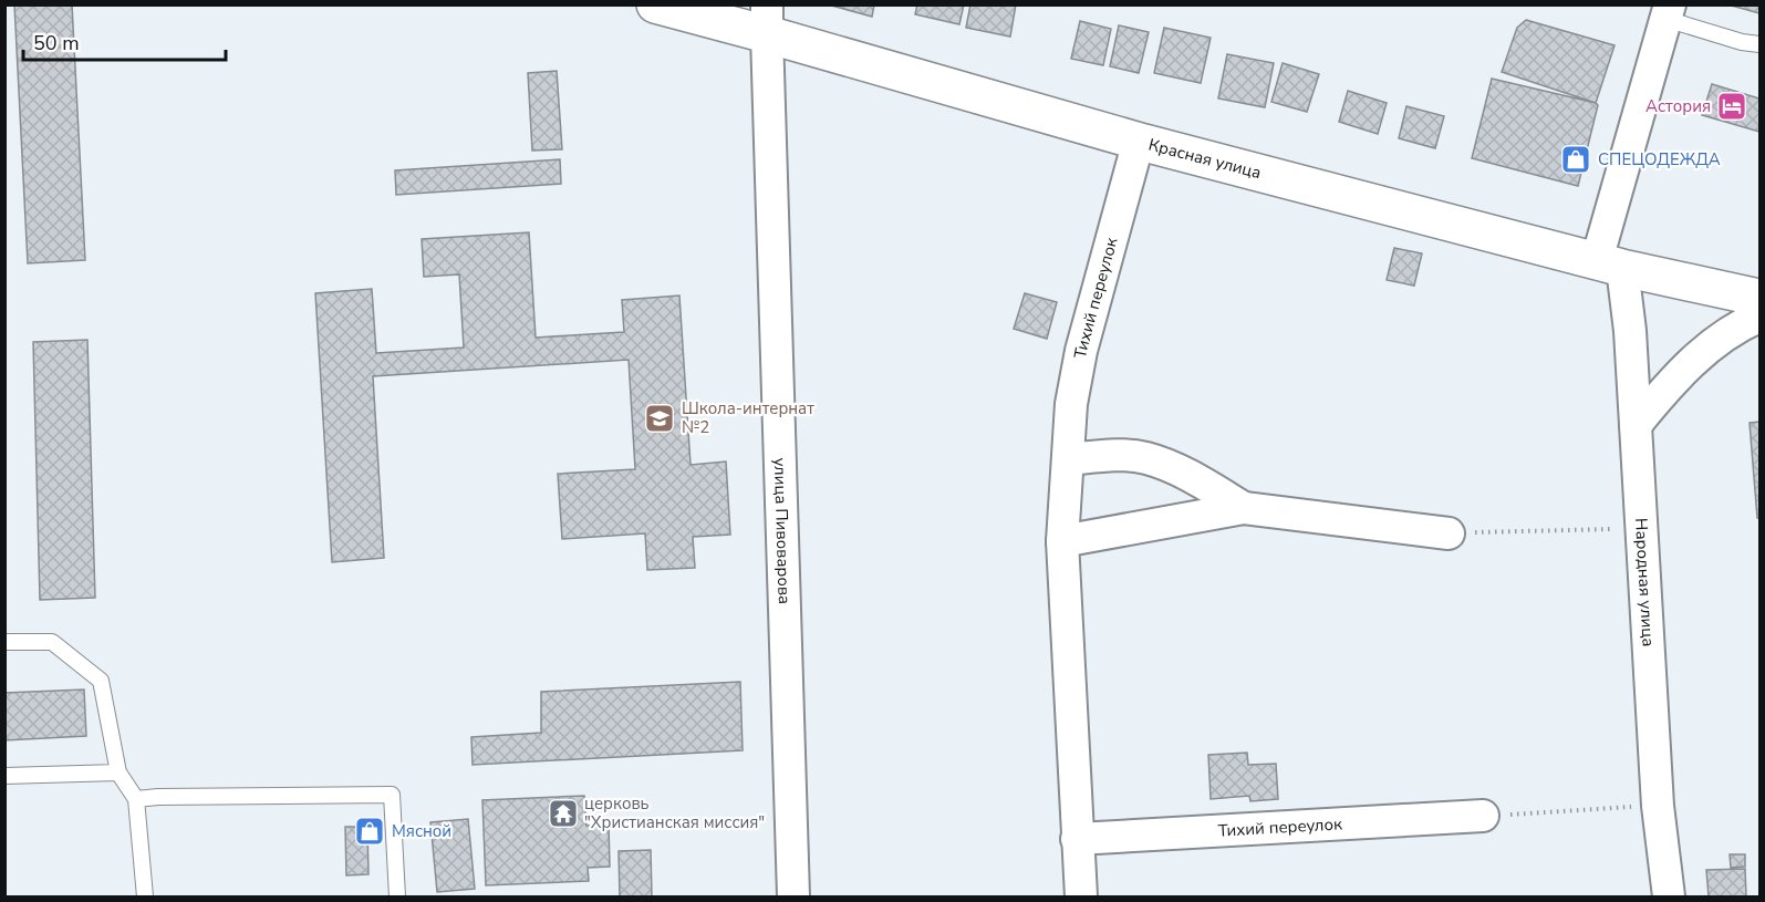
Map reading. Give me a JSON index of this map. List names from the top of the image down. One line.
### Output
{"streets":{"street":["Красная улица","Тихий переулок","улица Пивоварова","Народная улица"]},"crossings":[["Красная улица","Тихий переулок"],["Красная улица","улица Пивоварова"],["Красная улица","Народная улица"]],"places":{"hotel":["Астория"],"shop":["СПЕЦОДЕЖДА","Мясной"],"school or university":["Школа-интернат №2"],"temple":["церковь \"Христианская миссия\""]},"scale_bar":"50 m"}
